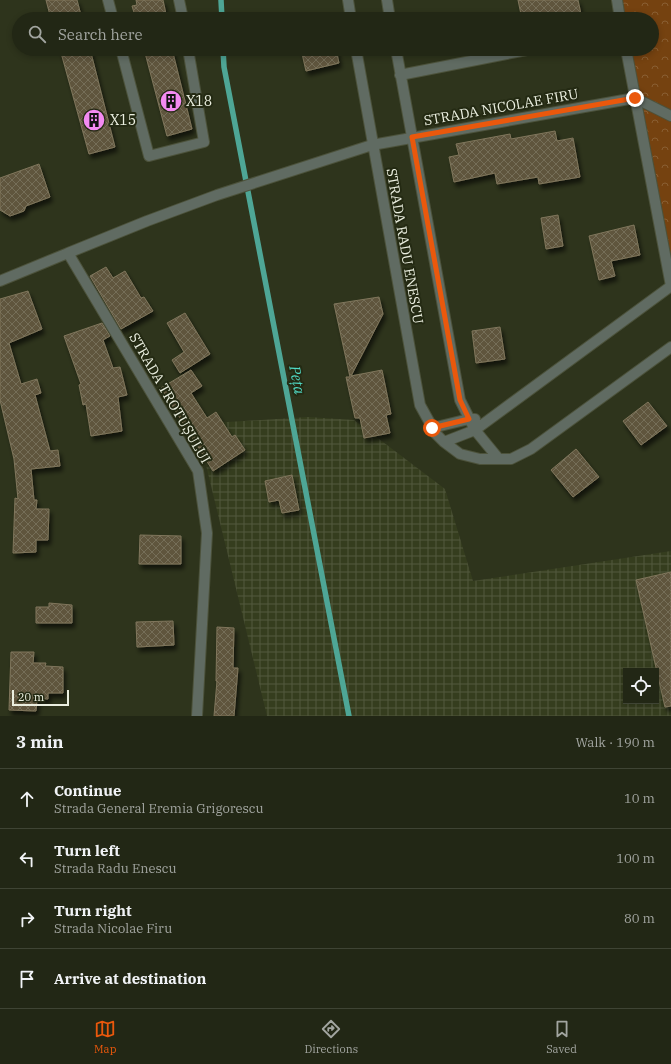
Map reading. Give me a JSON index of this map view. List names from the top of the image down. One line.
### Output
{"streets":{"street":["STRADA NICOLAE FIRU","STRADA RADU ENESCU","STRADA TROTUȘULUI"]},"crossings":[["STRADA NICOLAE FIRU","STRADA RADU ENESCU"],["STRADA NICOLAE FIRU","STRADA TROTUȘULUI"]],"water":["Peța"],"places":{"building":["X18","X15"]},"scale_bar":"20 m","page":{"search":"Search here","scale":"20 m","heading":["3 min","Walk · 190 m"],"list":[["Continue","Strada General Eremia Grigorescu","10 m"],["Turn left","Strada Radu Enescu","100 m"],["Turn right","Strada Nicolae Firu","80 m"],"Arrive at destination"],"nav":["Map","Directions","Saved"]}}
